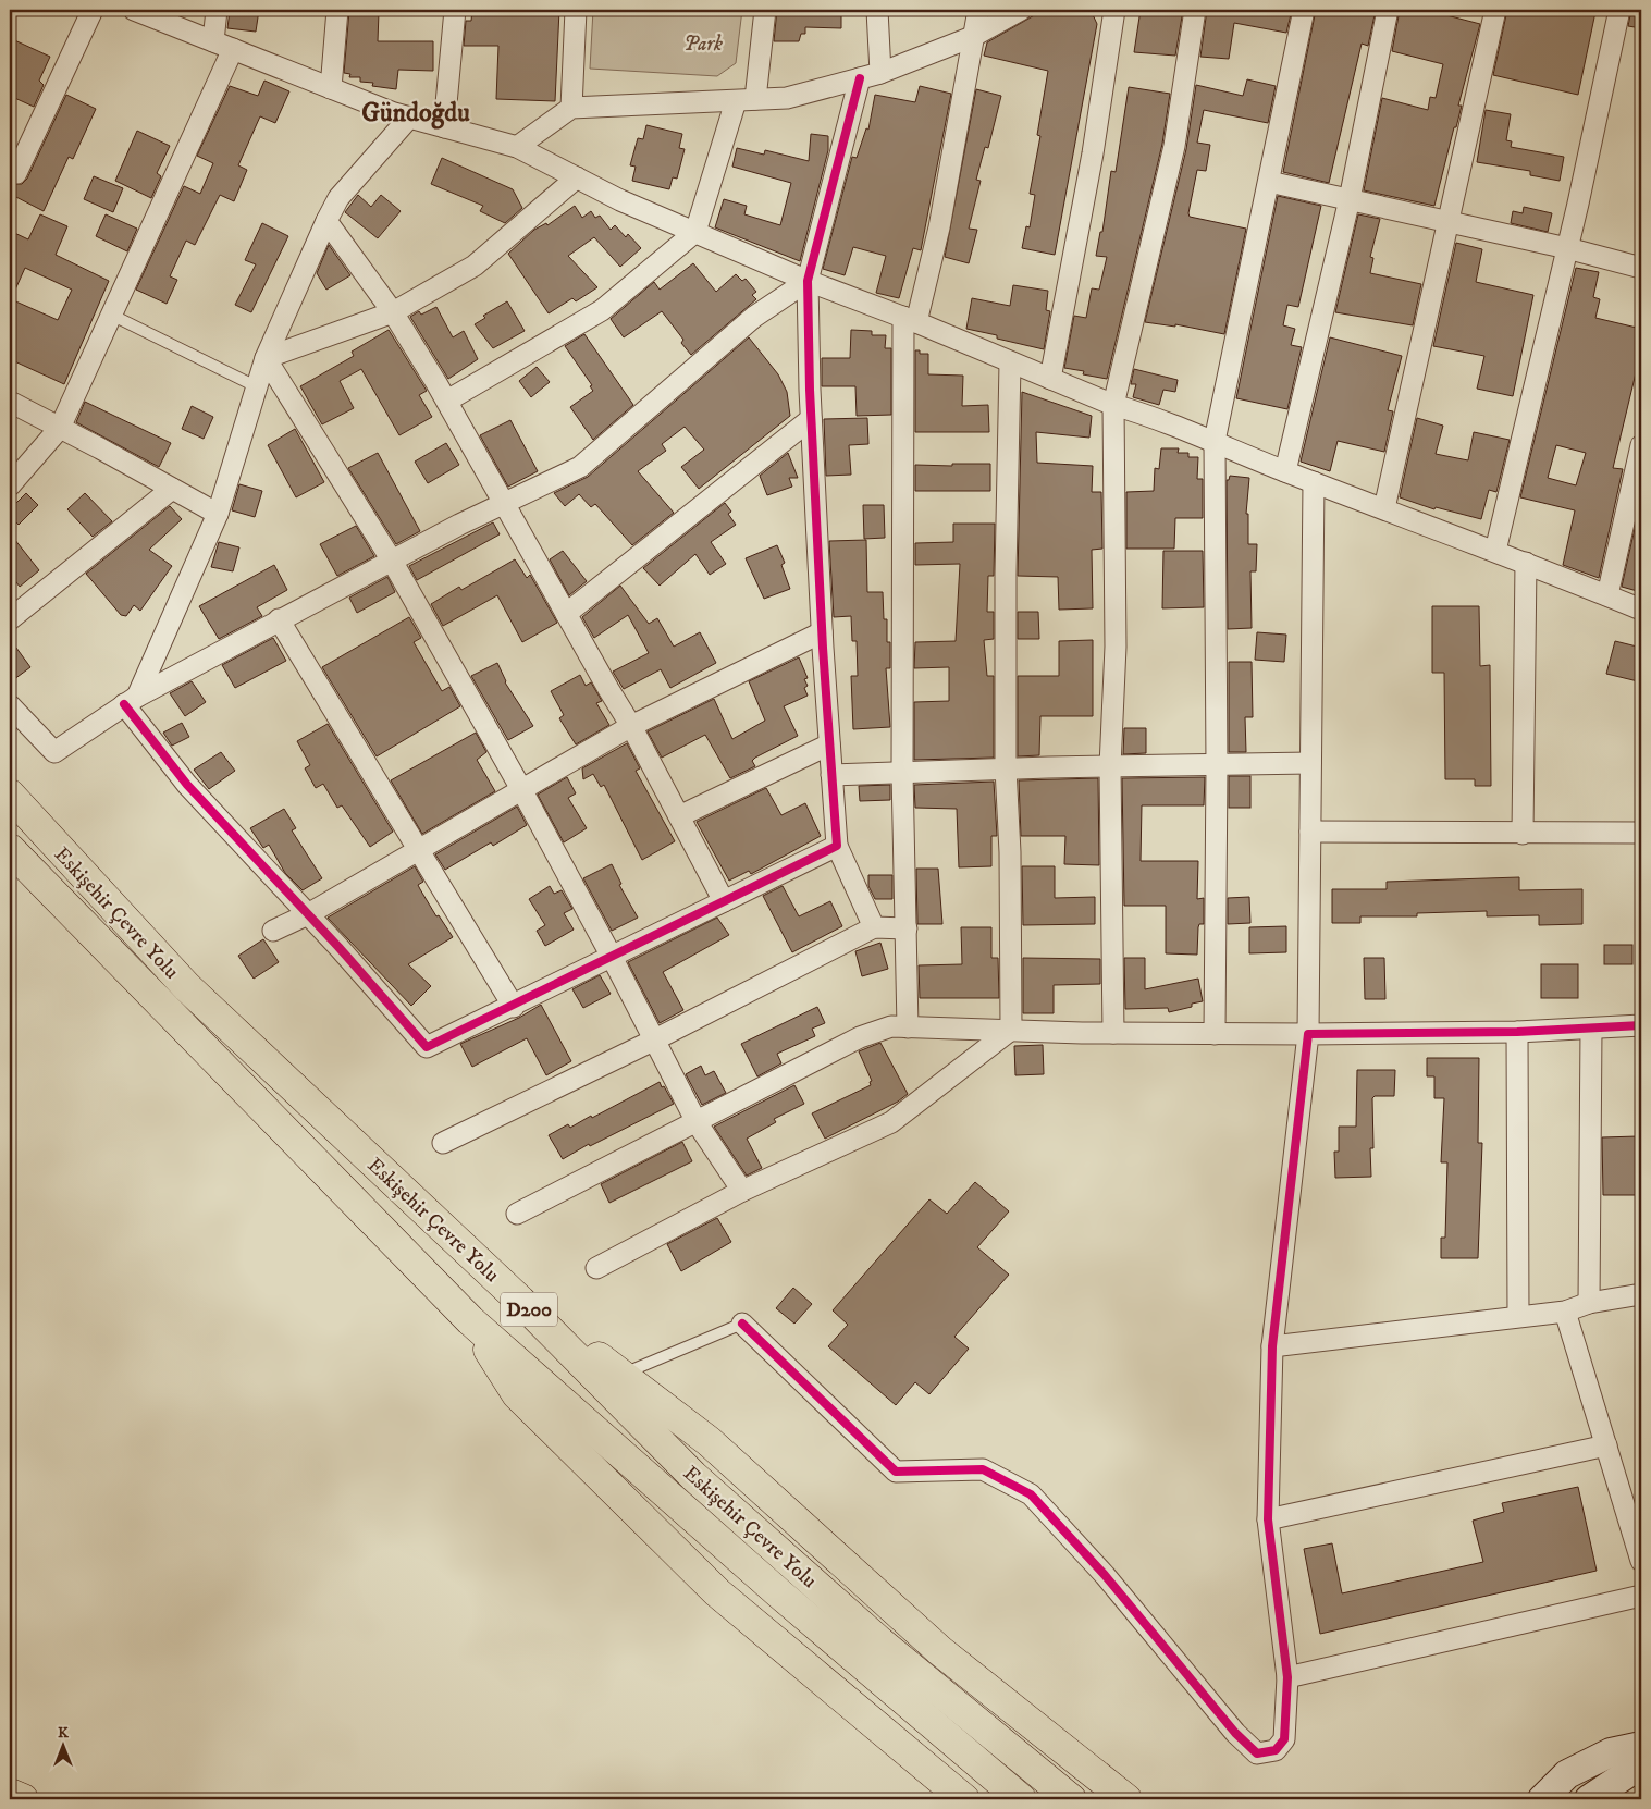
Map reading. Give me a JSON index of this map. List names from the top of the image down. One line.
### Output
{"streets":{"main road":["Eskişehir Çevre Yolu","D200"]},"districts":["Gündoğdu"],"parks":["Park"],"north":"top"}
